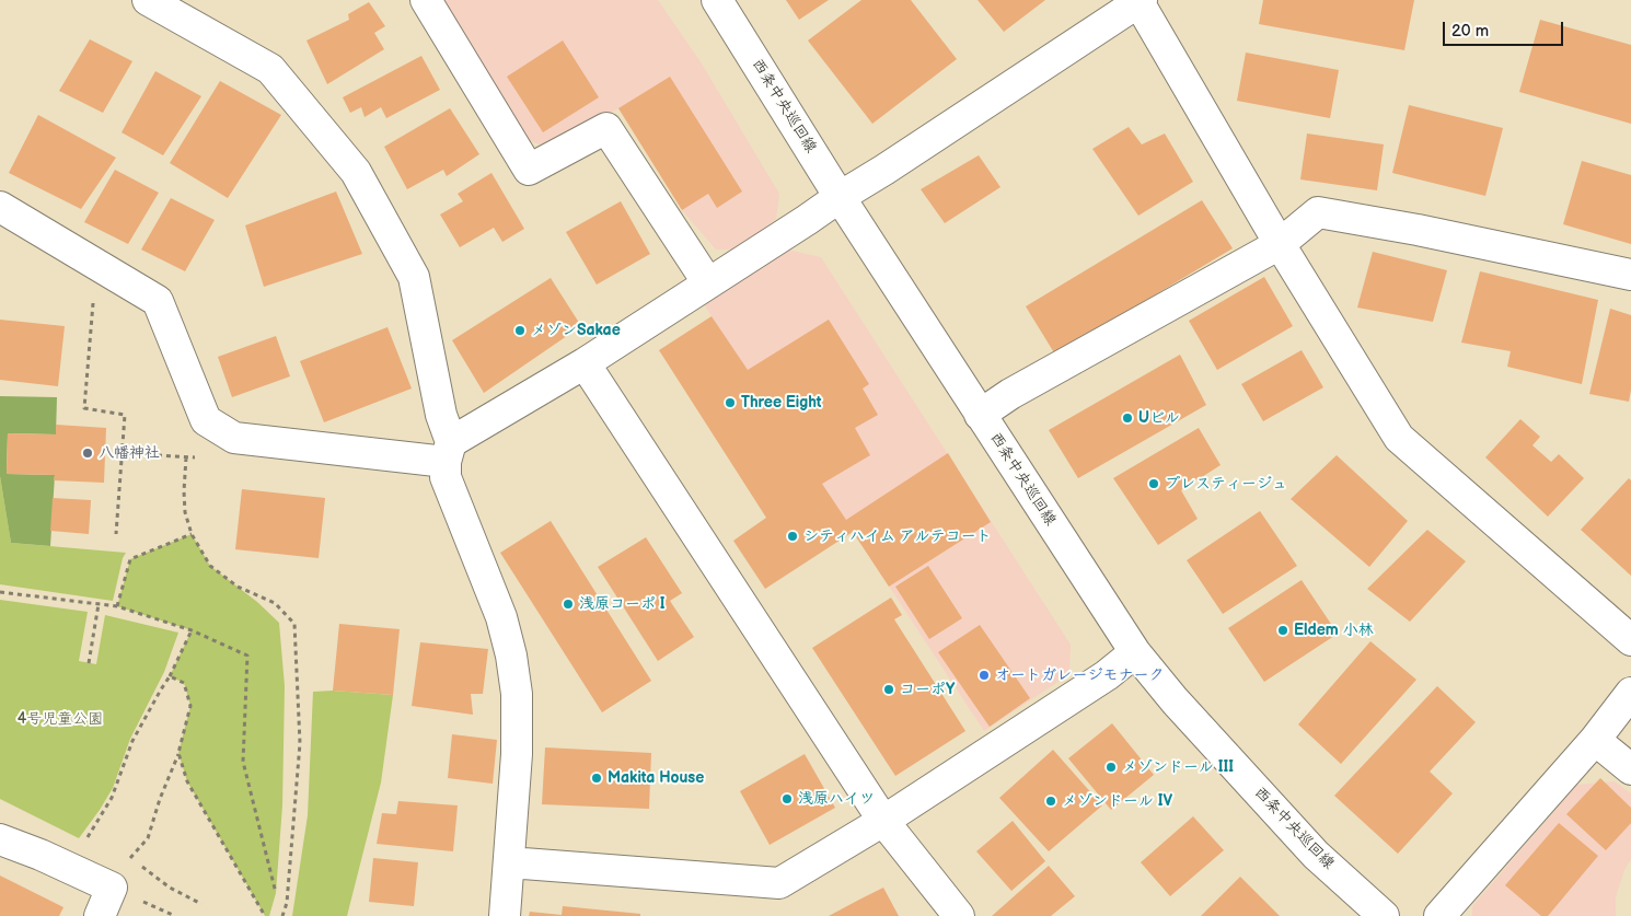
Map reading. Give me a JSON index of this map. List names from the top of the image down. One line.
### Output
{"streets":{"street":["西条中央巡回線"]},"parks":["4号児童公園"],"places":["メゾンSakae","Three Eight","Uビル","八幡神社","プレスティージュ","シティハイム アルテコート","浅原コーポ I","Eldem 小林","オートガレージモナーク","コーポY","メゾンドール III","Makita House","浅原ハイツ","メゾンドール IV"],"scale_bar":"20 m"}
